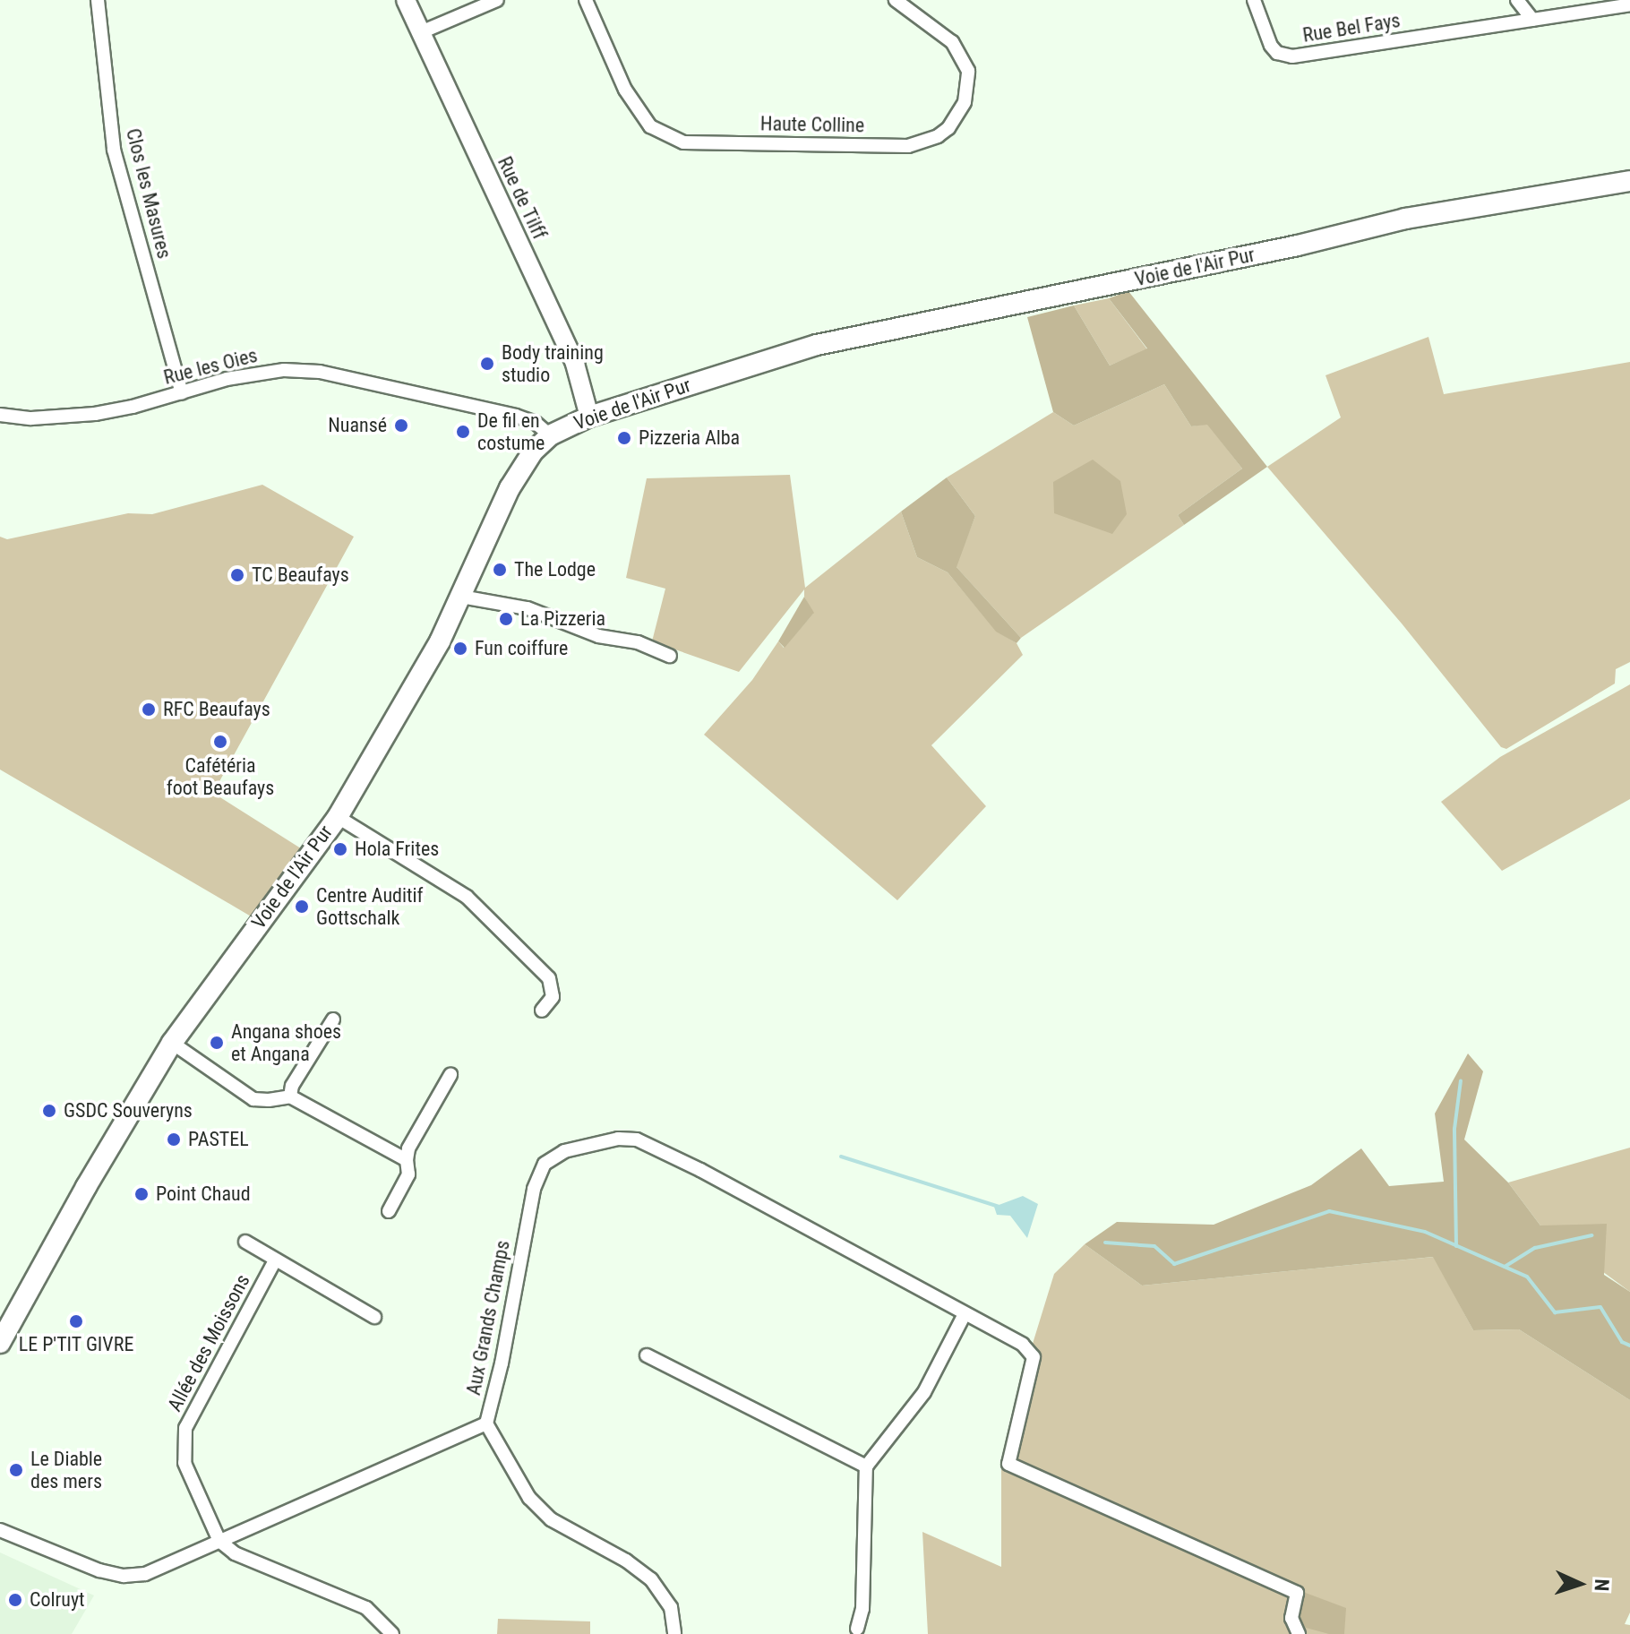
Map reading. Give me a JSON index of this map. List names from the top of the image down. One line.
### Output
{"streets":{"main road":["Rue de Tilff","Voie de l'Air Pur"],"street":["Rue Bel Fays","Haute Colline","Clos les Masures","Rue les Oies","Aux Grands Champs","Allée des Moissons"]},"crossings":[["Clos les Masures","Rue les Oies"],["Rue de Tilff","Voie de l'Air Pur"],["Voie de l'Air Pur","Rue les Oies"],["Aux Grands Champs","Allée des Moissons"]],"places":["Body training studio","Nuansé","De fil en costume","Pizzeria Alba","The Lodge","TC Beaufays","La Pizzeria","Fun coiffure","RFC Beaufays","Cafétéria foot Beaufays","Hola Frites","Centre Auditif Gottschalk","Angana shoes et Angana","GSDC Souveryns","PASTEL","Point Chaud","LE P'TIT GIVRE","Le Diable des mers","Colruyt"],"north":"right"}
